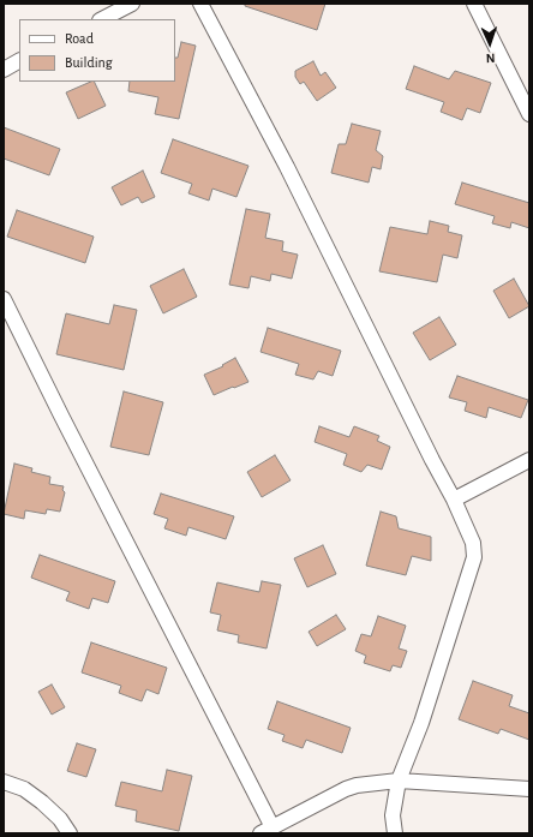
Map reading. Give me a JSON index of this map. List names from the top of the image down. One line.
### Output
{"legend":["Road","Building"],"north":"bottom"}
